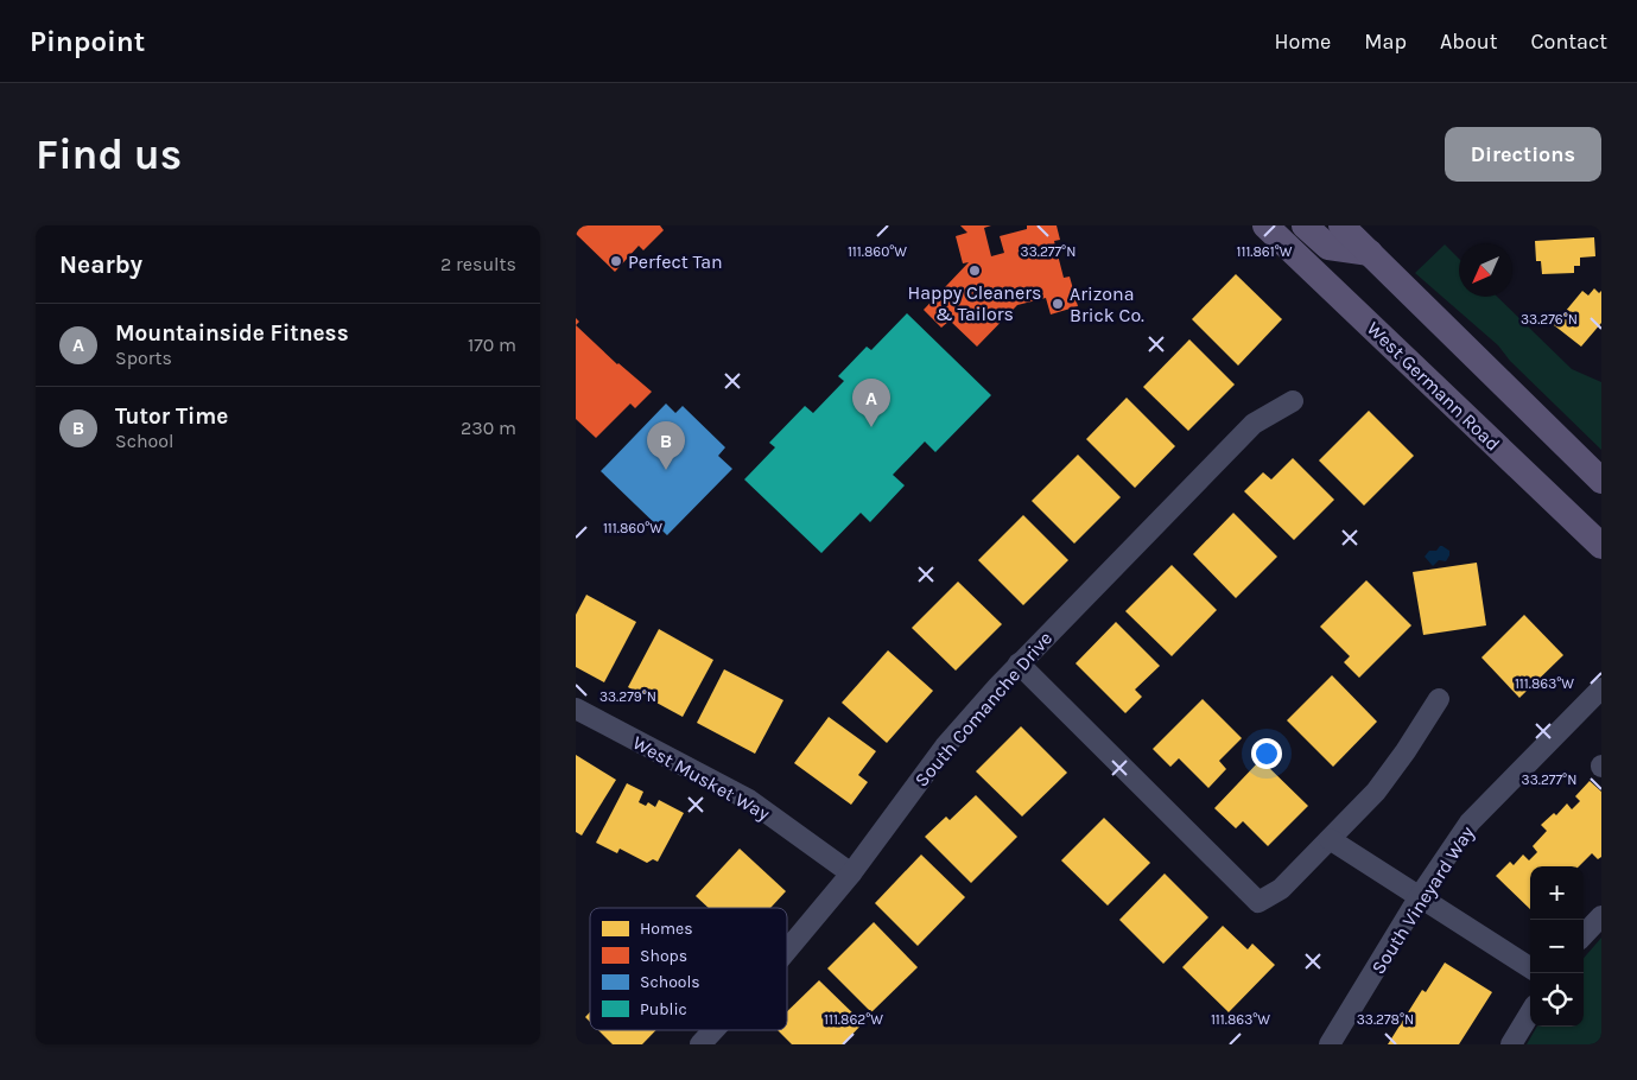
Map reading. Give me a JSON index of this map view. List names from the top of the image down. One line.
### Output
{"streets":{"main road":["West Germann Road"],"street":["South Comanche Drive","West Musket Way","South Vineyard Way"]},"crossings":[["South Comanche Drive","West Musket Way"]],"places":["Perfect Tan","Happy Cleaners & Tailors","Arizona Brick Co."],"legend":["Homes","Shops","Schools","Public"],"north":"bottom left","page":{"header":"Pinpoint","nav":["Home","Map","About","Contact"],"buttons":"Directions","title":"Find us","heading":["Nearby","2 results"],"list":[{"mark":"A","name":"Mountainside Fitness","note":"Sports","value":"170 m"},{"mark":"B","name":"Tutor Time","note":"School","value":"230 m"}],"pins":["A","B"],"map_buttons":["+","−"]},"coordinates":["111.860°W","33.277°N","111.861°W","33.276°N","111.863°W","33.279°N","111.862°W","33.278°N"]}
